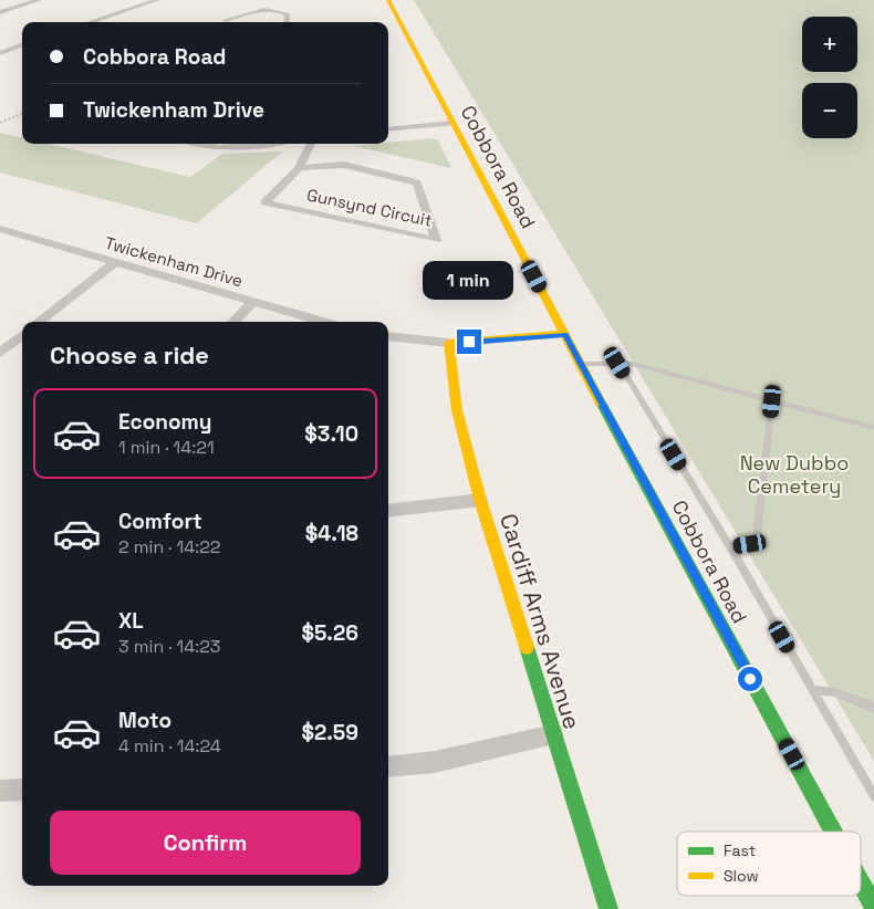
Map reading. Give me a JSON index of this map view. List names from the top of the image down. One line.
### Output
{"streets":{"main road":["Cobbora Road","Cardiff Arms Avenue"],"street":["Gunsynd Circuit","Twickenham Drive"]},"parks":["New Dubbo Cemetery"],"legend":["Fast","Slow"],"page":{"map_buttons":["+","−"],"banner":["Cobbora Road","Twickenham Drive"],"bubble":"1 min","heading":"Choose a ride","list":[{"name":"Economy","note":"1 min · 14:21","value":"$3.10"},{"name":"Comfort","note":"2 min · 14:22","value":"$4.18"},{"name":"XL","note":"3 min · 14:23","value":"$5.26"},{"name":"Moto","note":"4 min · 14:24","value":"$2.59"}],"buttons":"Confirm"}}
